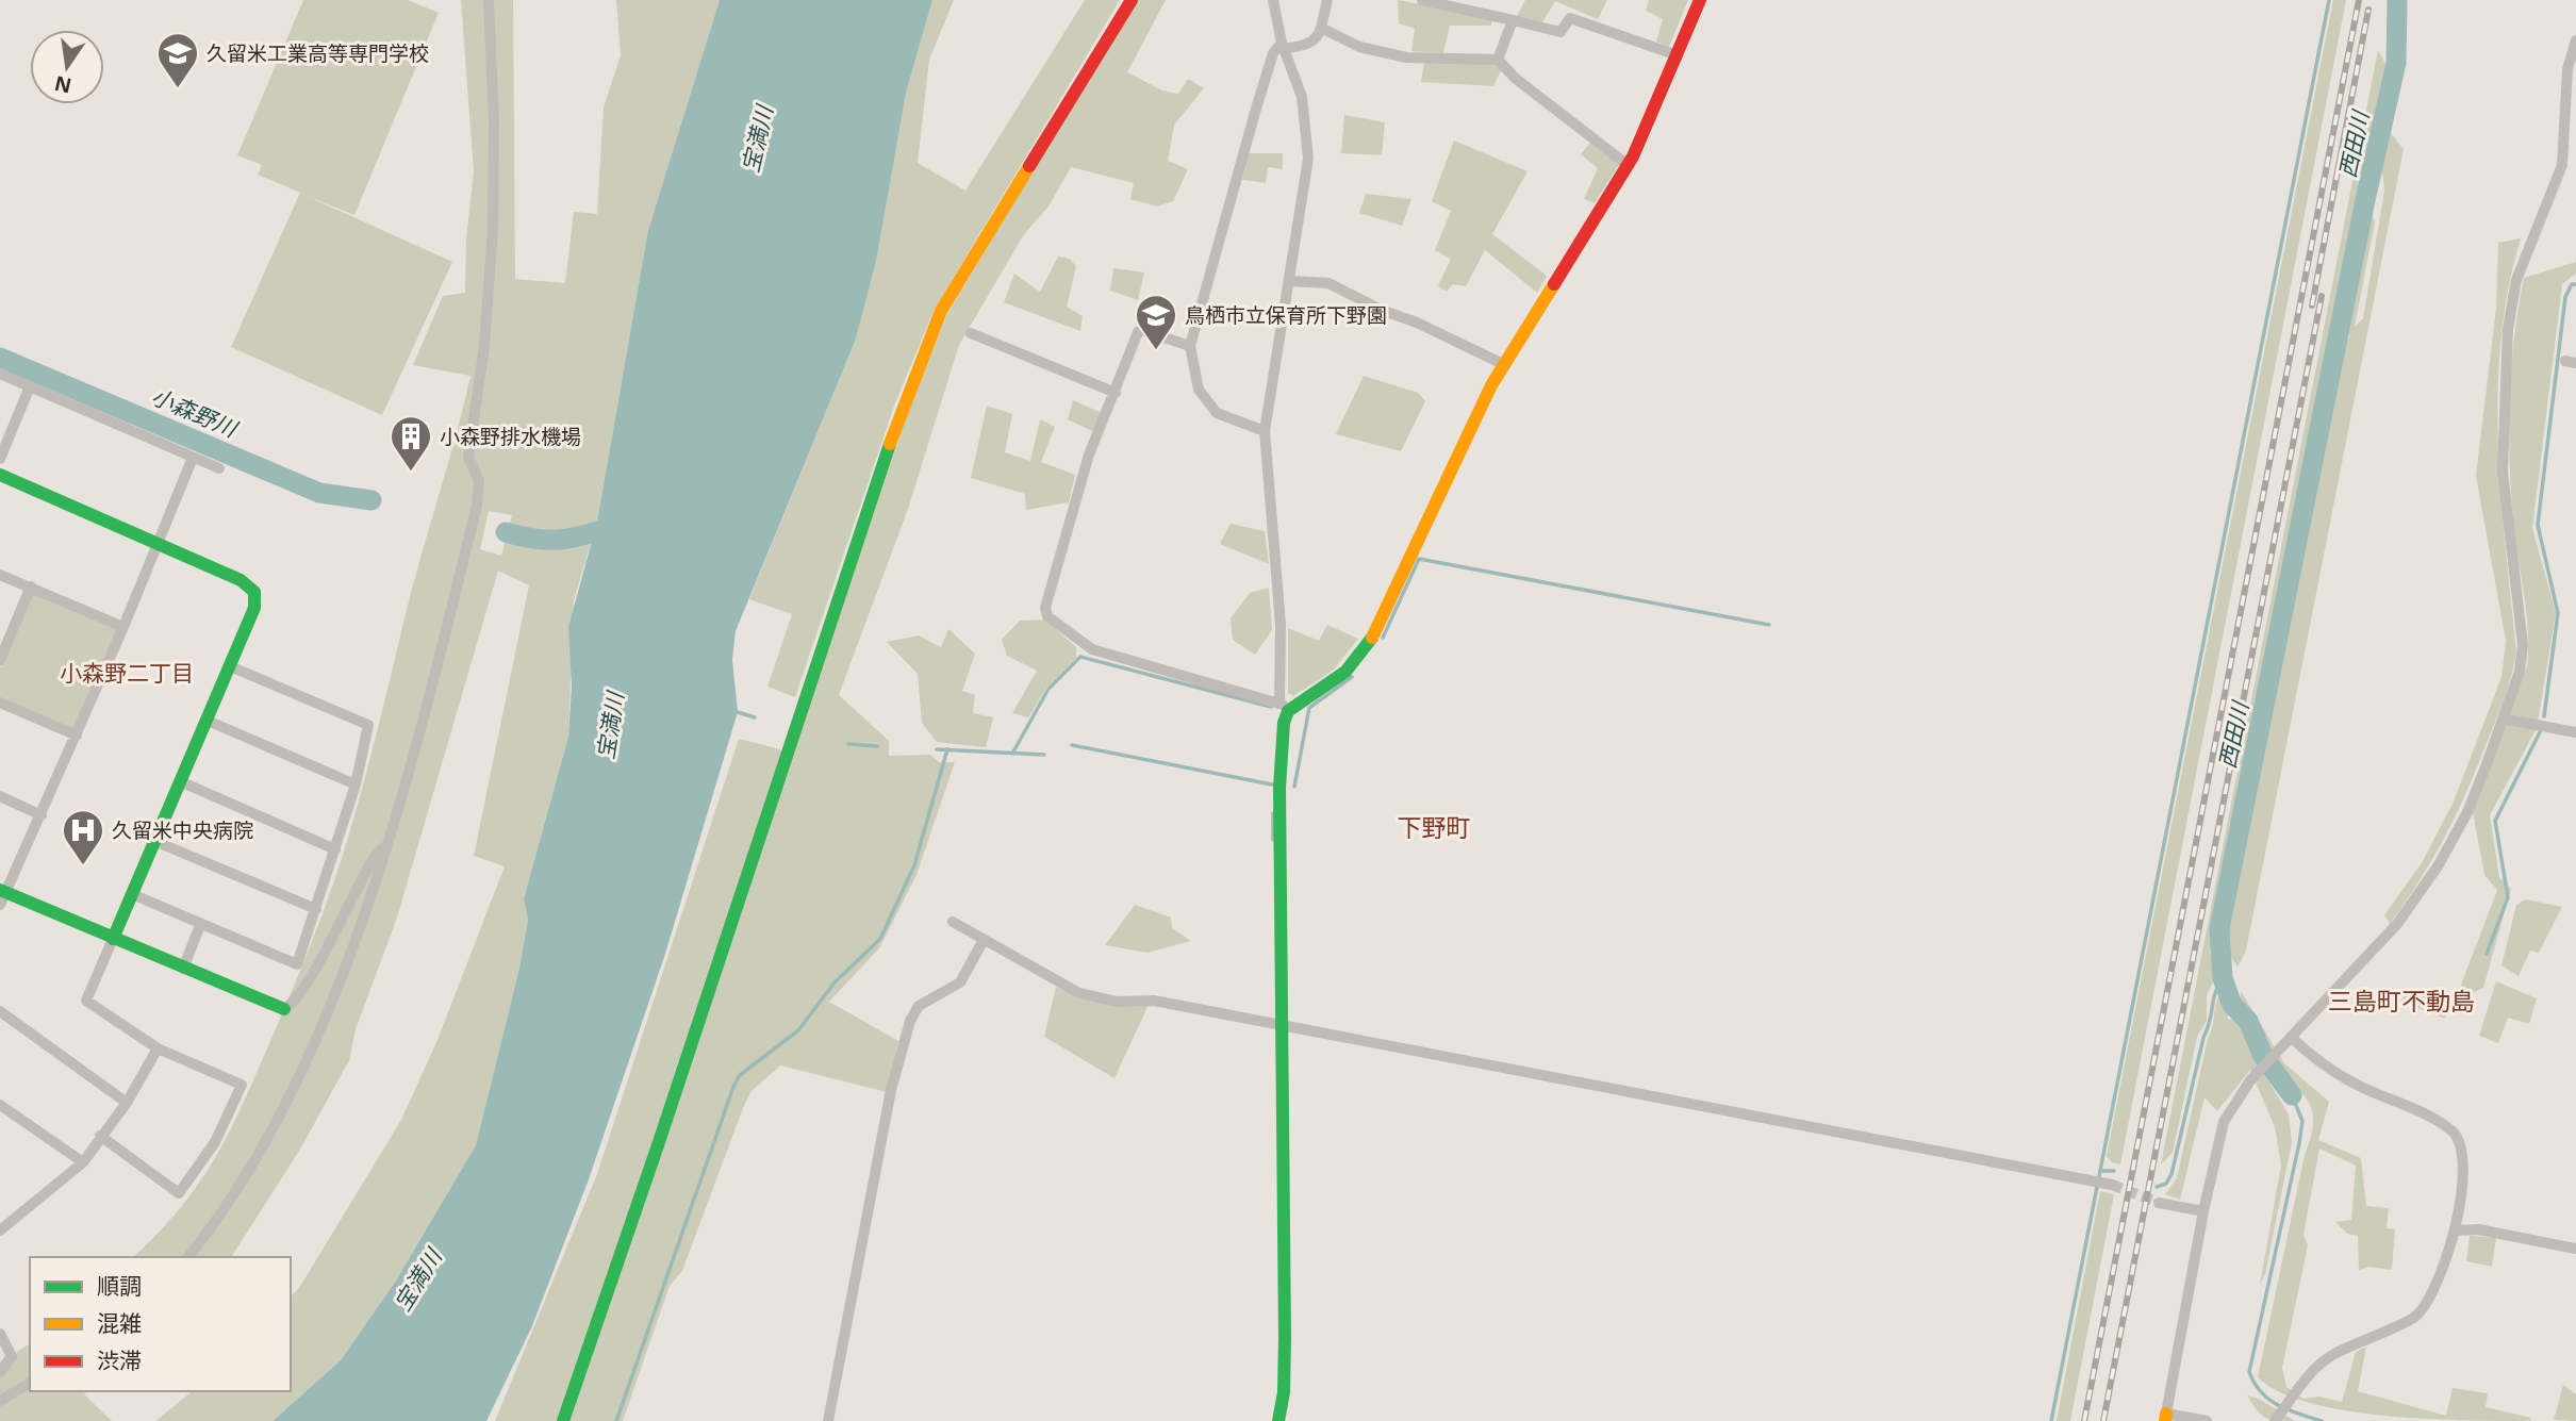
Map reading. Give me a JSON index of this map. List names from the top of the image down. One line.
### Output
{"districts":["小森野二丁目","下野町","三島町不動島"],"water":["宝満川","西田川","小森野川"],"places":{"school or university":["久留米工業高等専門学校","鳥栖市立保育所下野園"],"building":["小森野排水機場"],"hospital":["久留米中央病院"]},"legend":["順調","混雑","渋滞"],"north":"bottom"}
